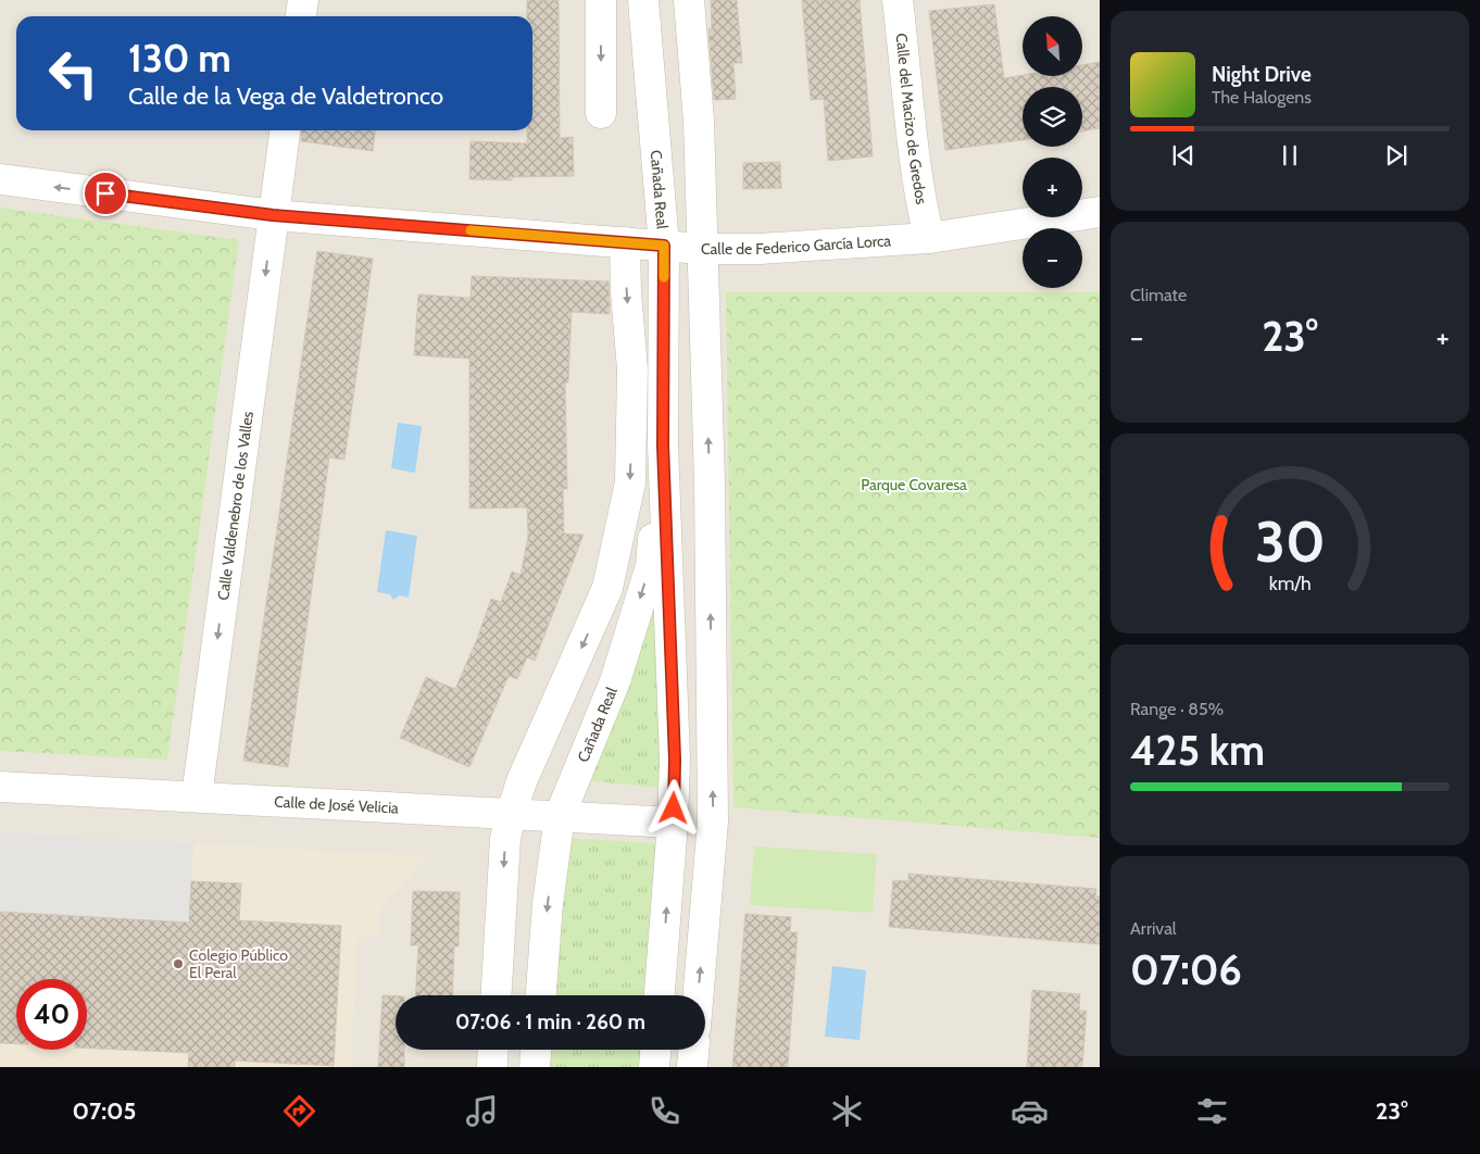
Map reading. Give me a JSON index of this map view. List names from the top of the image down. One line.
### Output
{"streets":{"street":["Calle del Macizo de Gredos","Cañada Real","Calle de Federico García Lorca","Calle Valdenebro de los Valles","Calle de José Velicia"]},"crossings":[["Calle del Macizo de Gredos","Calle de Federico García Lorca"],["Cañada Real","Calle de Federico García Lorca"],["Cañada Real","Calle de José Velicia"],["Calle de Federico García Lorca","Calle Valdenebro de los Valles"],["Calle Valdenebro de los Valles","Calle de José Velicia"]],"one_way":["Calle Valdenebro de los Valles"],"parks":["Parque Covaresa"],"places":["Colegio Público El Peral"],"north":"top left","page":{"map_buttons":["+","−"],"turn":["130 m","Calle de la Vega de Valdetronco"],"song":["Night Drive","The Halogens"],"tile":["Climate",["Range · 85%","425 km"],["Arrival","07:06"]],"heat":["−","23°","+"],"limit":"40","trip":"07:06 · 1 min · 260 m","tabs":["07:05","23°"],"gauge":["30","km/h"]}}
